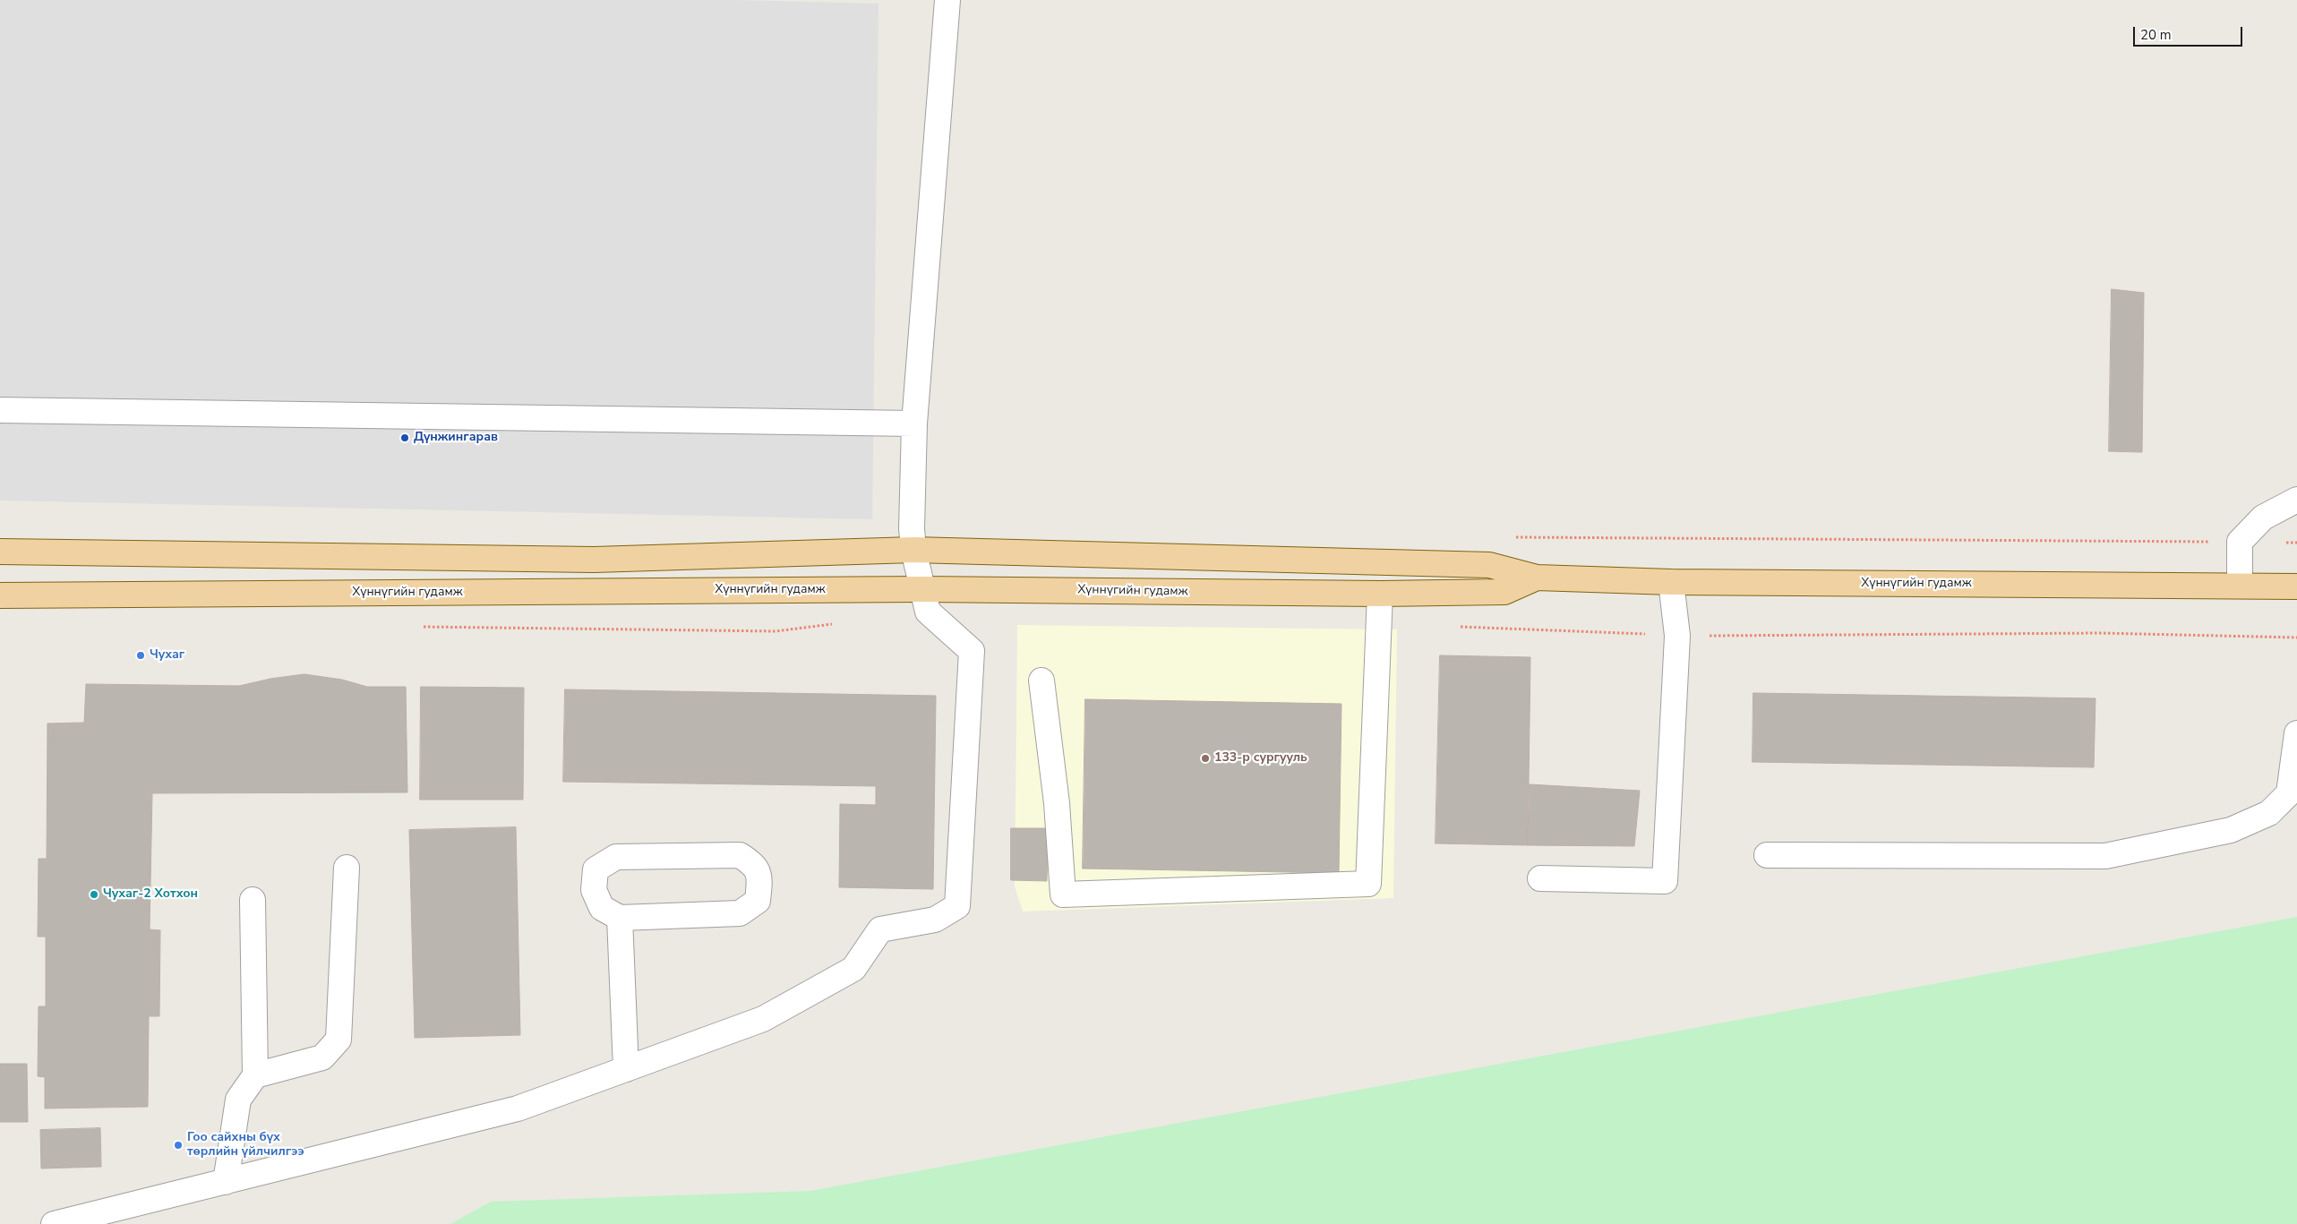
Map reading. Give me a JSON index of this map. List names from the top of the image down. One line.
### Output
{"streets":{"main road":["Хүннүгийн гудамж"]},"places":["Дүнжингарав","Чухаг","133-р сургууль","Чухаг-2 Хотхон","Гоо сайхны бүх төрлийн үйлчилгээ"],"scale_bar":"20 m"}
